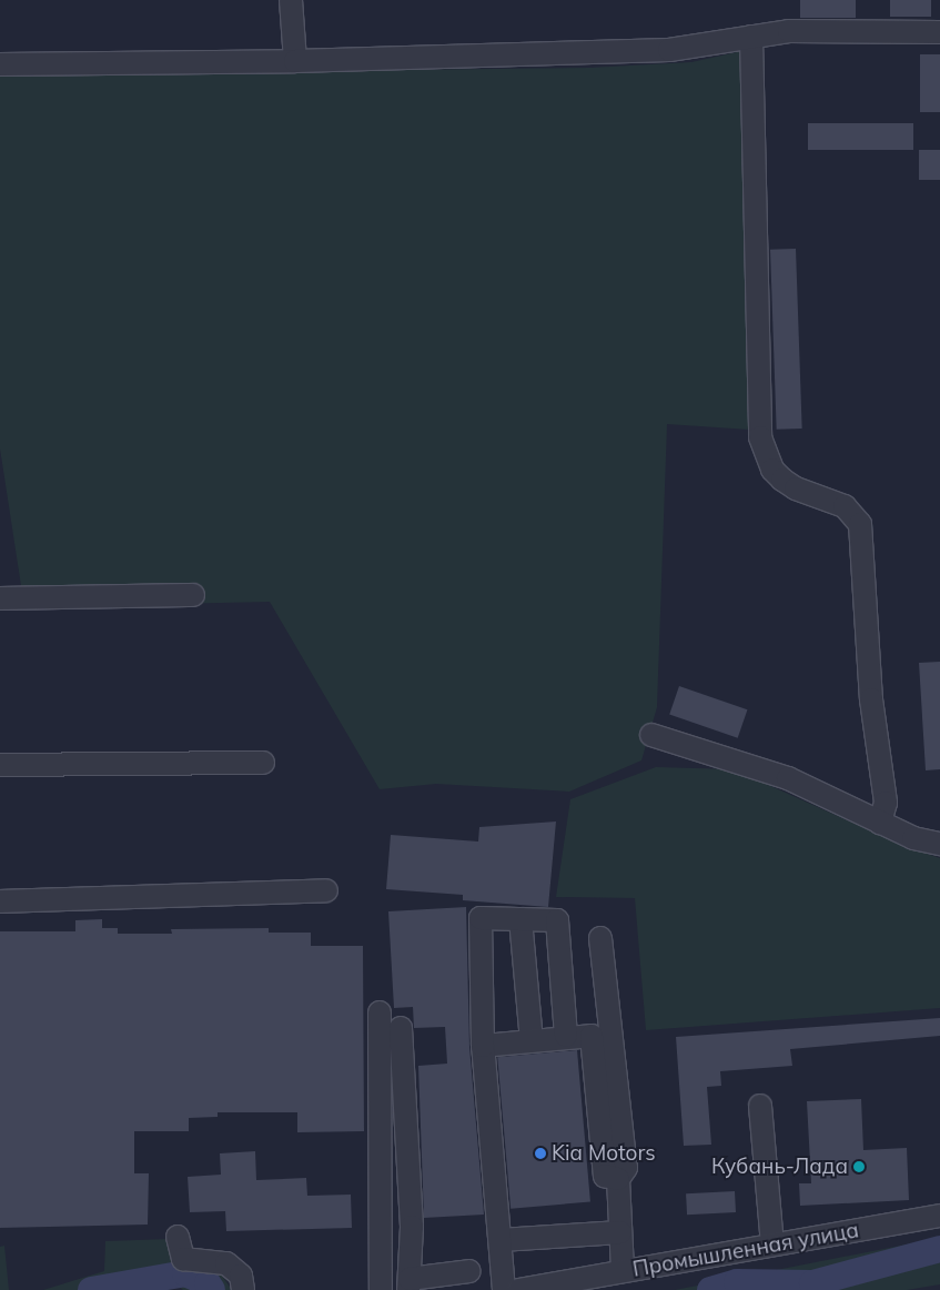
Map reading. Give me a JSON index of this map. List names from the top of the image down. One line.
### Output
{"streets":{"street":["Промышленная улица"]},"places":["Kia Motors","Кубань-Лада"]}
